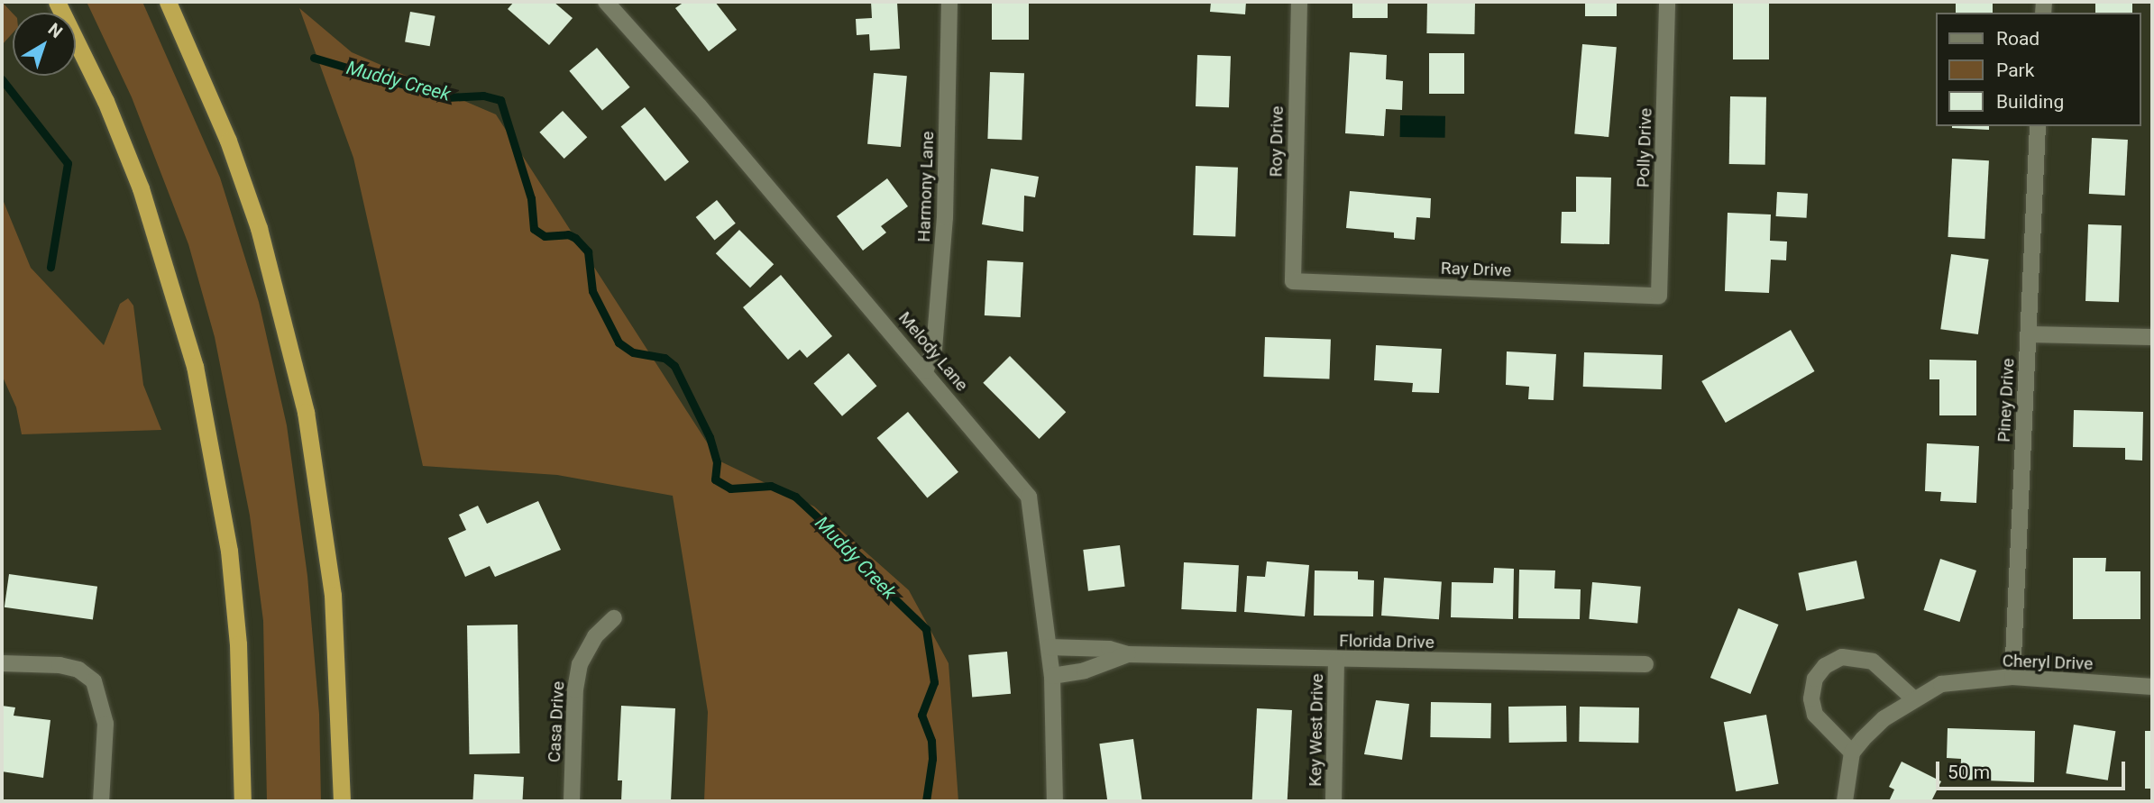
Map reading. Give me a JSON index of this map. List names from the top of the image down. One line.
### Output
{"streets":{"street":["Roy Drive","Polly Drive","Harmony Lane","Ray Drive","Melody Lane","Piney Drive","Florida Drive","Cheryl Drive","Casa Drive","Key West Drive"]},"crossings":[["Roy Drive","Ray Drive"],["Polly Drive","Ray Drive"],["Harmony Lane","Melody Lane"],["Melody Lane","Florida Drive"],["Piney Drive","Cheryl Drive"],["Florida Drive","Key West Drive"]],"water":["Muddy Creek"],"legend":["Road","Park","Building"],"scale_bar":"50 m","north":"top right"}
